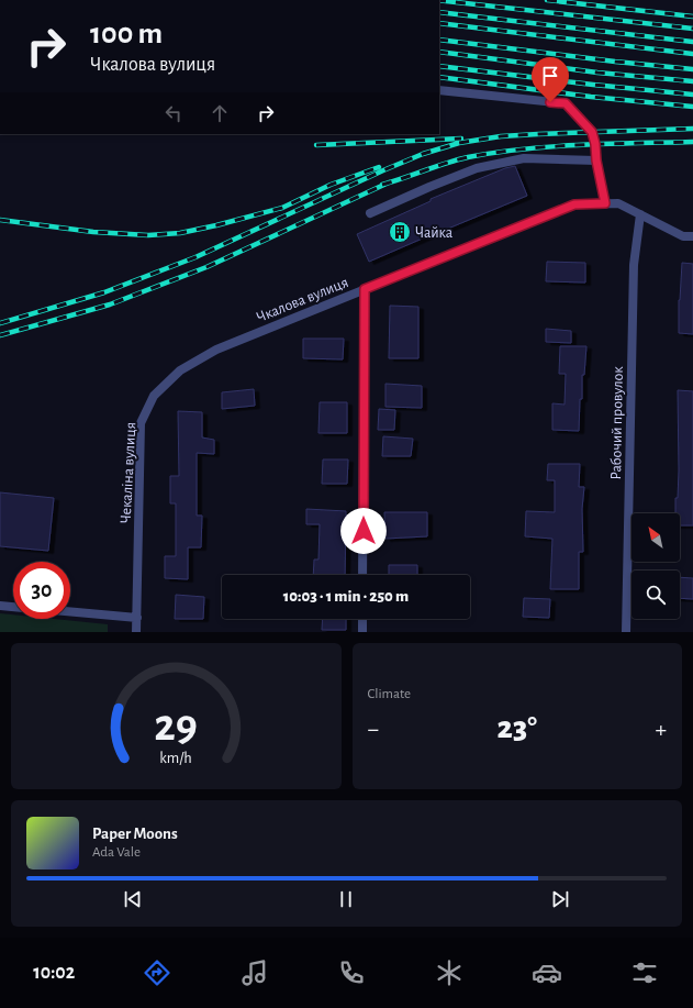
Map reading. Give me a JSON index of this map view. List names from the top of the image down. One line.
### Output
{"streets":{"street":["Чкалова вулиця","Рабочий провулок","Чекаліна вулиця"]},"crossings":[["Чкалова вулиця","Рабочий провулок"],["Чкалова вулиця","Чекаліна вулиця"]],"places":{"building":["Чайка"]},"north":"top left","page":{"turn":["100 m","Чкалова вулиця"],"limit":"30","trip":"10:03 · 1 min · 250 m","tile":"Climate","heat":["−","23°","+"],"song":["Paper Moons","Ada Vale"],"tabs":"10:02","gauge":["29","km/h"]}}
